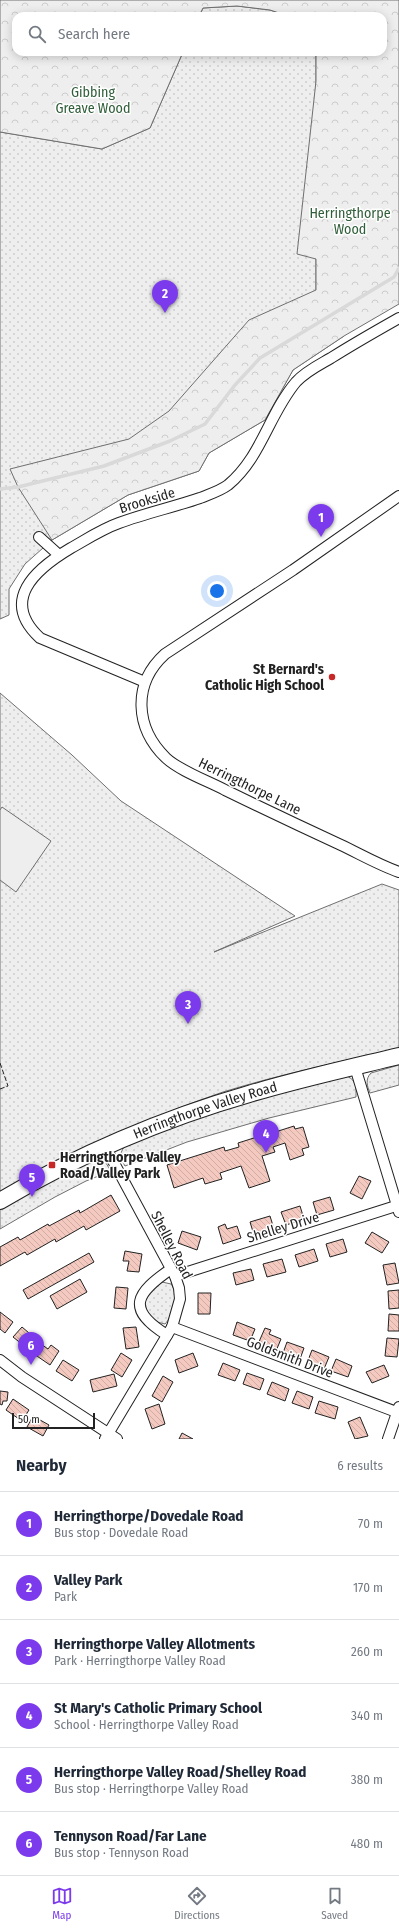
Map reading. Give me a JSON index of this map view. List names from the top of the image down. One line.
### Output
{"streets":{"main road":["Herringthorpe Valley Road"],"street":["Brookside","Herringthorpe Lane","Shelley Drive","Shelley Road","Goldsmith Drive"]},"crossings":[["Brookside","Herringthorpe Lane"],["Herringthorpe Valley Road","Shelley Road"],["Shelley Drive","Shelley Road"],["Shelley Drive","Goldsmith Drive"],["Shelley Road","Goldsmith Drive"]],"parks":["Gibbing Greave Wood","Herringthorpe Wood"],"places":{"other":["St Bernard's Catholic High School"],"transit":["Herringthorpe Valley Road/Valley Park"]},"scale_bar":"50 m","page":{"search":"Search here","pins":["2","1","3","4","5","6"],"scale":"50 m","heading":["Nearby","6 results"],"list":[{"mark":"1","name":"Herringthorpe/Dovedale Road","note":"Bus stop · Dovedale Road","value":"70 m"},{"mark":"2","name":"Valley Park","note":"Park","value":"170 m"},{"mark":"3","name":"Herringthorpe Valley Allotments","note":"Park · Herringthorpe Valley Road","value":"260 m"},{"mark":"4","name":"St Mary's Catholic Primary School","note":"School · Herringthorpe Valley Road","value":"340 m"},{"mark":"5","name":"Herringthorpe Valley Road/Shelley Road","note":"Bus stop · Herringthorpe Valley Road","value":"380 m"},{"mark":"6","name":"Tennyson Road/Far Lane","note":"Bus stop · Tennyson Road","value":"480 m"}],"nav":["Map","Directions","Saved"]}}
